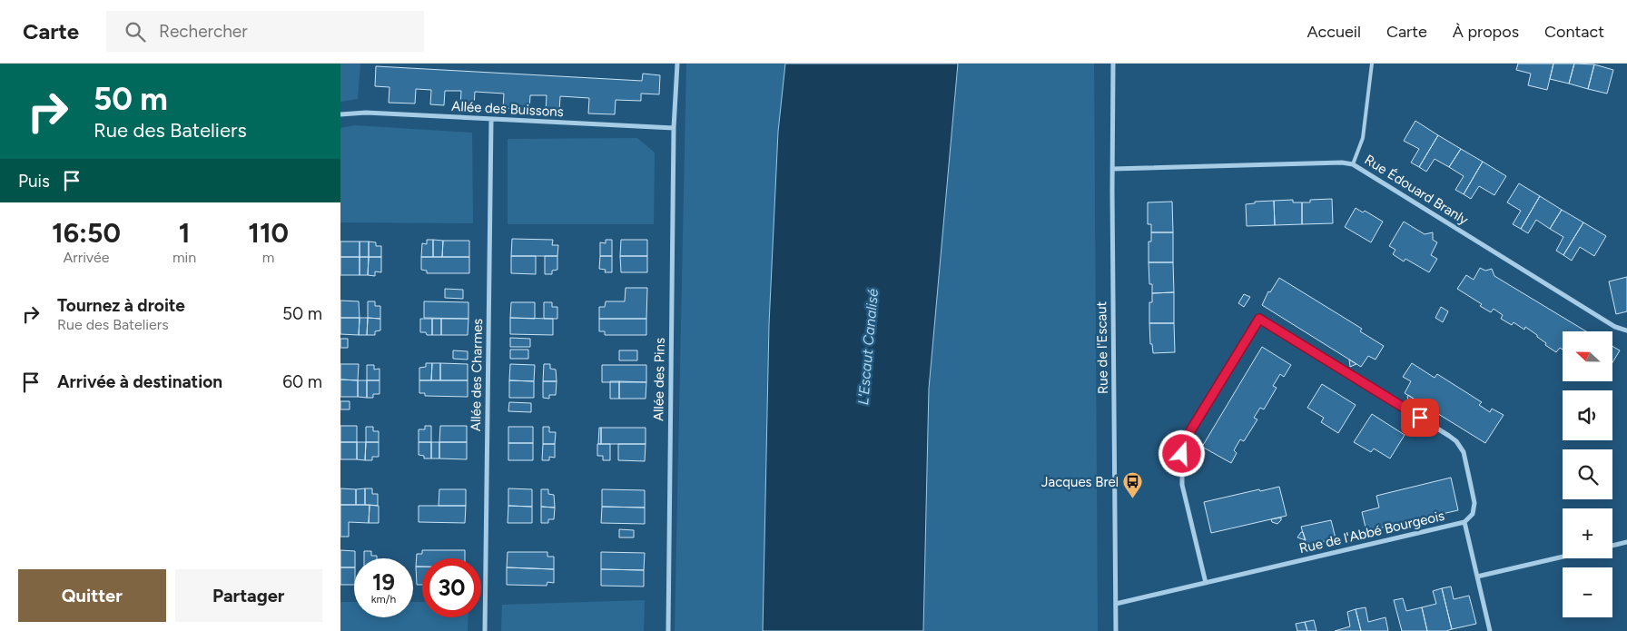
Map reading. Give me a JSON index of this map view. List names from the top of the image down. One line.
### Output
{"streets":{"street":["Allée des Buissons","Rue Édouard Branly","Rue de l'Escaut","Allée des Charmes","Allée des Pins","Rue de l'Abbé Bourgeois"]},"crossings":[["Allée des Buissons","Allée des Charmes"],["Allée des Buissons","Allée des Pins"],["Rue Édouard Branly","Rue de l'Escaut"],["Rue de l'Escaut","Rue de l'Abbé Bourgeois"]],"water":["L'Escaut Canalisé"],"places":{"bus stop":["Jacques Brel"]},"north":"left","page":{"header":"Carte","search":"Rechercher","nav":["Accueil","Carte","À propos","Contact"],"turn":["50 m","Rue des Bateliers"],"then":"Puis","eta":["16:50","Arrivée","1","min","110","m"],"list":[{"name":"Tournez à droite","note":"Rue des Bateliers","value":"50 m"},{"name":"Arrivée à destination","value":"60 m"}],"map_buttons":["+","−"],"speed":"19 km/h","limit":"30","buttons":["Quitter","Partager"]}}
